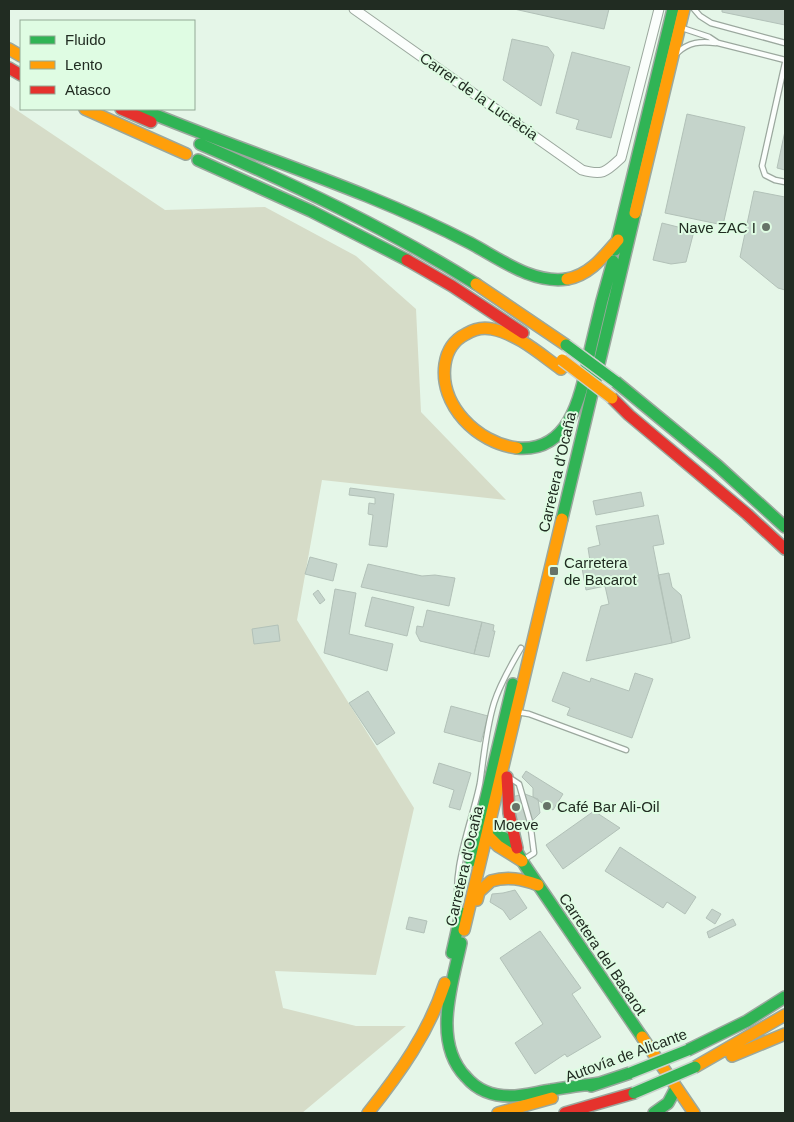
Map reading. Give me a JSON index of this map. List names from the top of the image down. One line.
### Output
{"streets":{"main road":["Carretera d'Ocaña","Carretera del Bacarot","Autovía de Alicante"],"street":["Carrer de la Lucrècia"]},"crossings":[["Carretera d'Ocaña","Carretera del Bacarot"]],"places":{"other":["Nave ZAC I","Café Bar Ali-Oil","Moeve"],"transit":["Carretera de Bacarot"]},"legend":["Fluido","Lento","Atasco"]}
